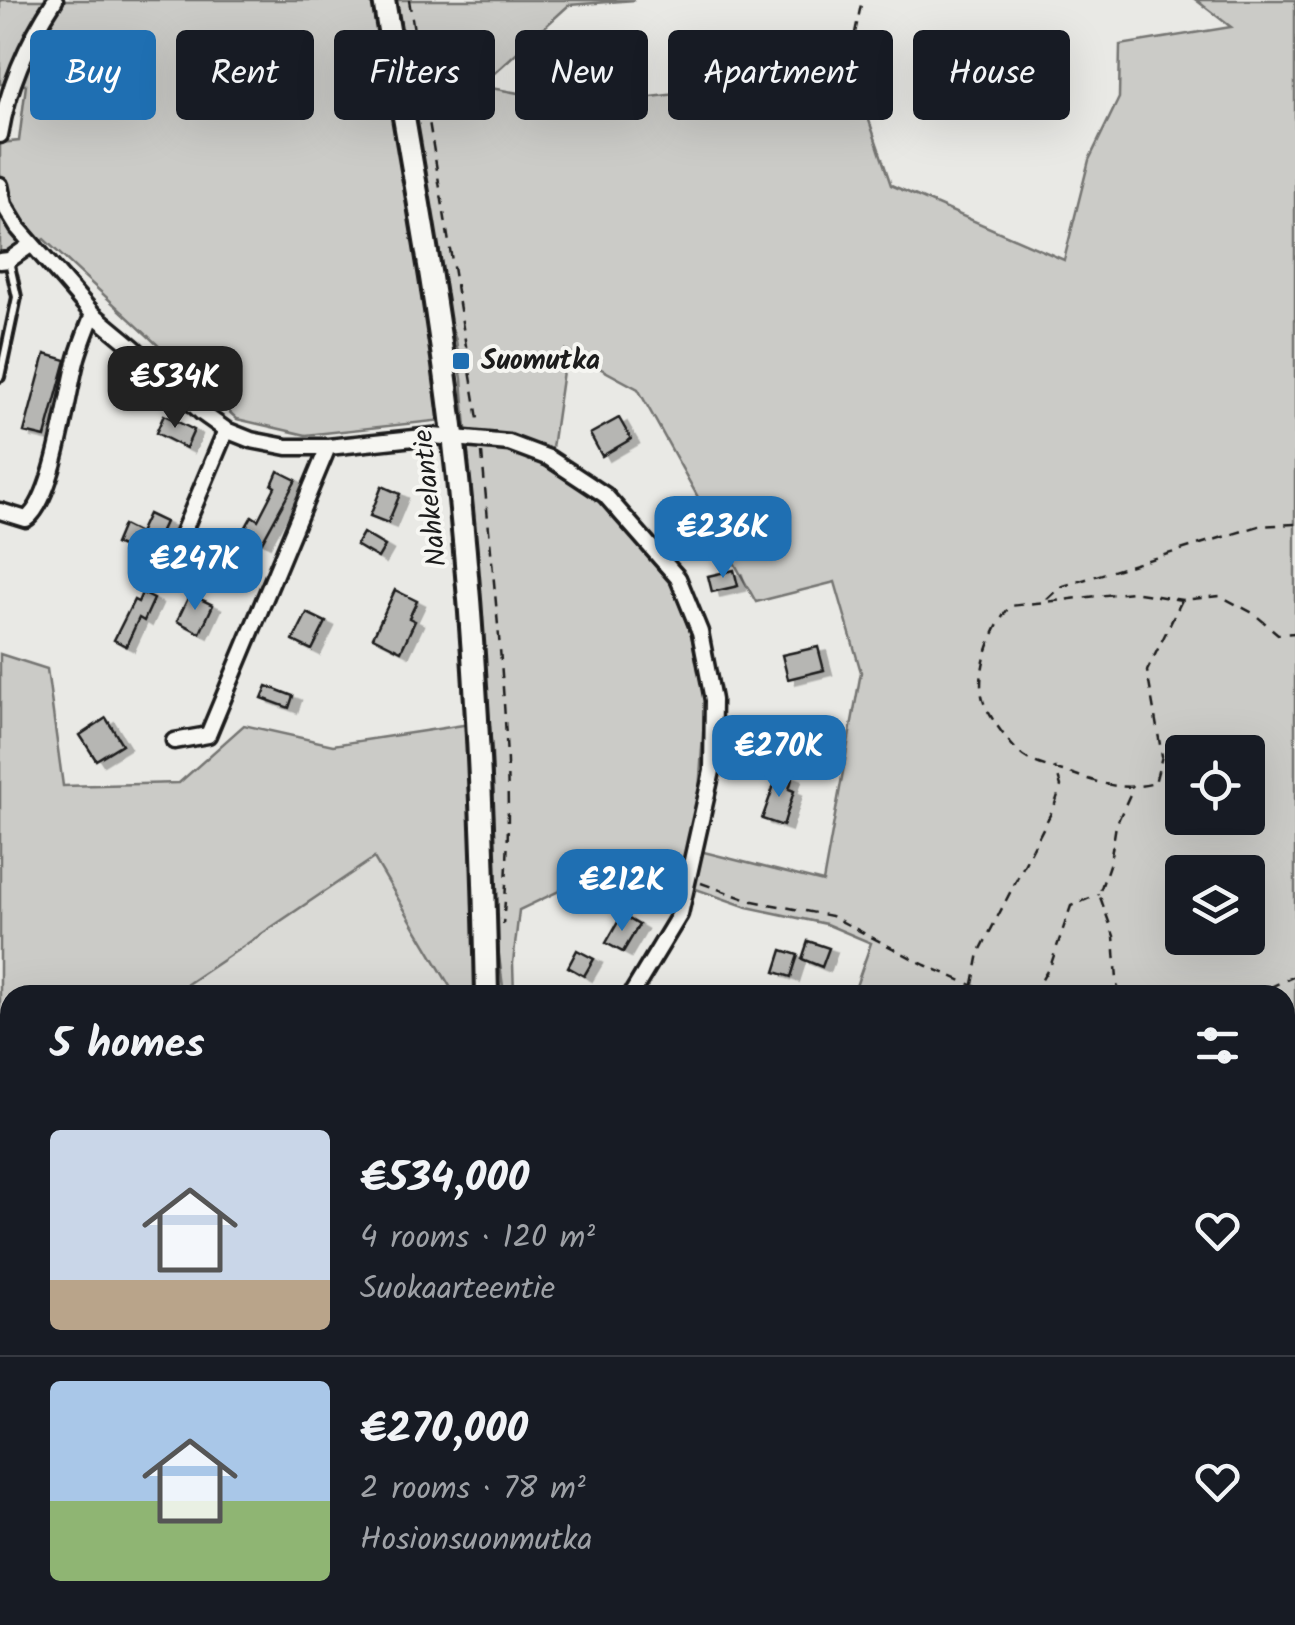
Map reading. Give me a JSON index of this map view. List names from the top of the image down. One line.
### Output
{"streets":{"main road":["Nahkelantie"]},"places":{"transit":["Suomutka"]},"page":{"chip":["Buy","Rent","Filters","New","Apartment","House"],"price":["€534K","€236K","€247K","€270K","€212K"],"heading":"5 homes","list":[{"name":"€534,000","note":"4 rooms · 120 m² · Suokaarteentie"},{"name":"€270,000","note":"2 rooms · 78 m² · Hosionsuonmutka"}]}}
